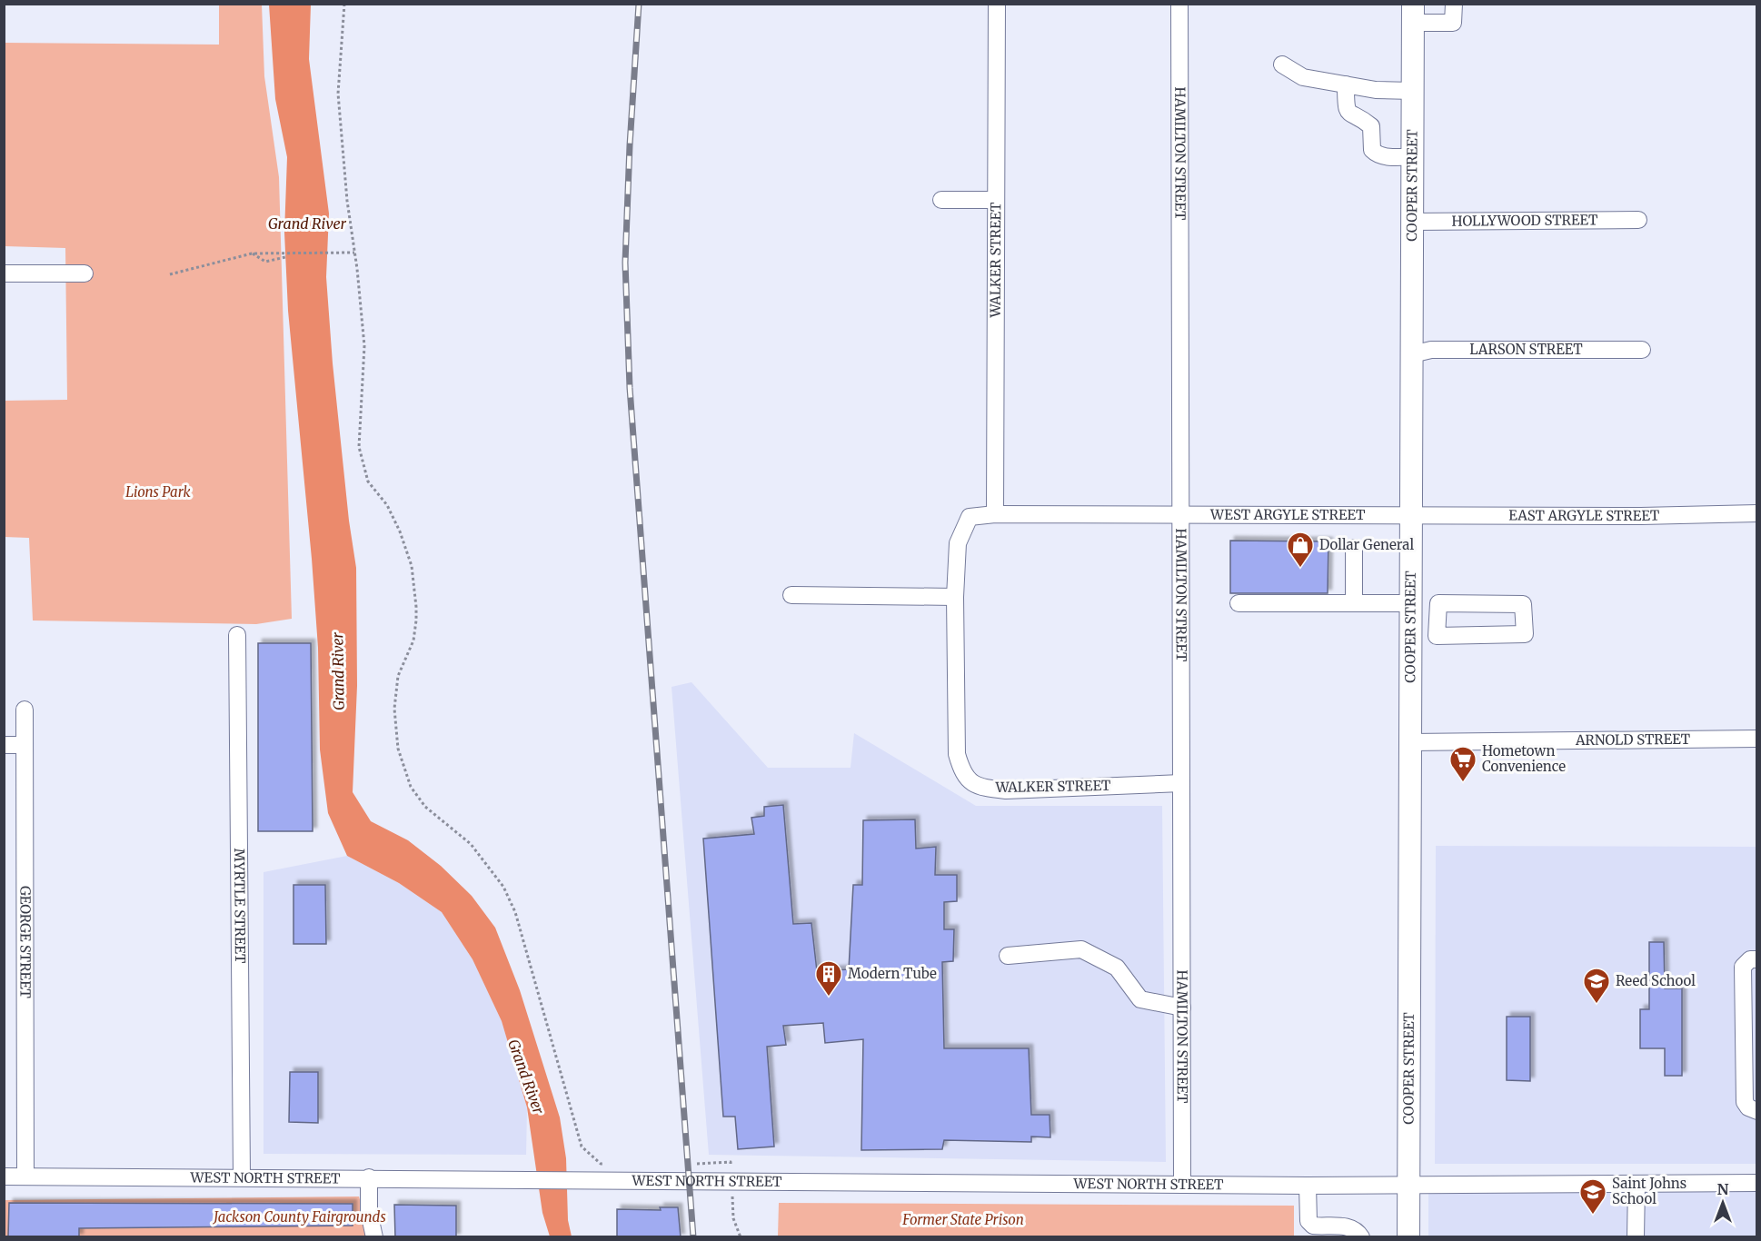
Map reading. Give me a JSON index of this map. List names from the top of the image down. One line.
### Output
{"streets":{"main road":["COOPER STREET"],"street":["HAMILTON STREET","HOLLYWOOD STREET","WALKER STREET","LARSON STREET","WEST ARGYLE STREET","EAST ARGYLE STREET","ARNOLD STREET","MYRTLE STREET","GEORGE STREET","WEST NORTH STREET"]},"crossings":[["HAMILTON STREET","WALKER STREET"],["HAMILTON STREET","WEST ARGYLE STREET"],["HAMILTON STREET","WEST NORTH STREET"],["COOPER STREET","HOLLYWOOD STREET"],["COOPER STREET","LARSON STREET"],["COOPER STREET","WEST ARGYLE STREET"],["COOPER STREET","EAST ARGYLE STREET"],["COOPER STREET","ARNOLD STREET"],["COOPER STREET","WEST NORTH STREET"],["WALKER STREET","WEST ARGYLE STREET"],["WEST ARGYLE STREET","EAST ARGYLE STREET"],["MYRTLE STREET","WEST NORTH STREET"],["GEORGE STREET","WEST NORTH STREET"]],"water":["Grand River"],"parks":["Lions Park","Jackson County Fairgrounds","Former State Prison"],"places":{"shop":["Dollar General"],"supermarket":["Hometown Convenience"],"building":["Modern Tube"],"school or university":["Reed School","Saint Johns School"]},"north":"top"}
